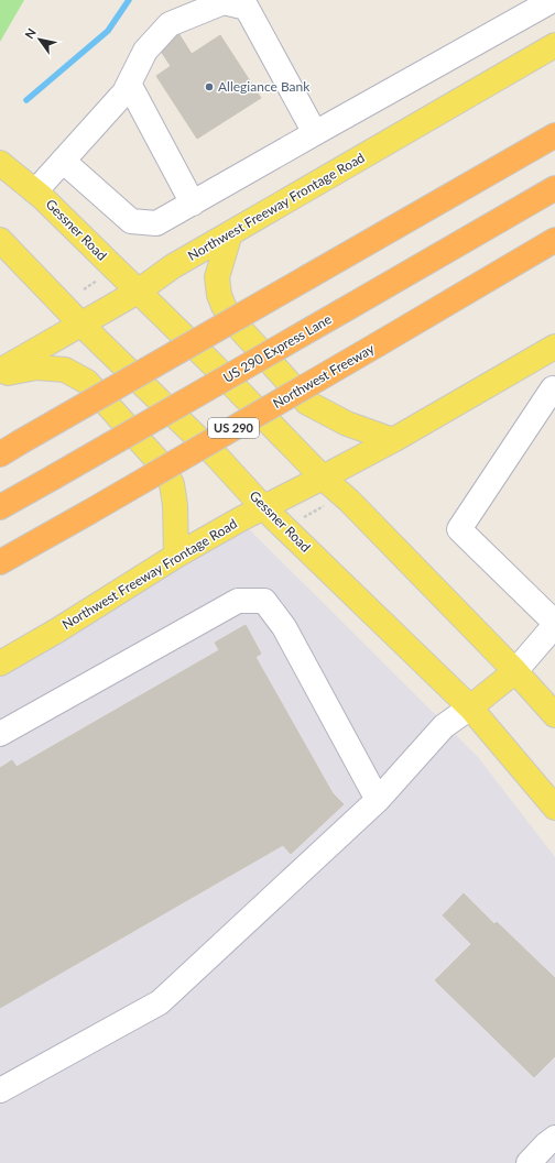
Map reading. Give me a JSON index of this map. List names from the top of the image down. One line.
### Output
{"streets":{"highway":["US 290 Express Lane","Northwest Freeway","US 290"],"main road":["Northwest Freeway Frontage Road","Gessner Road"]},"crossings":[["Northwest Freeway Frontage Road","Gessner Road"]],"places":["Allegiance Bank"],"north":"top left"}
